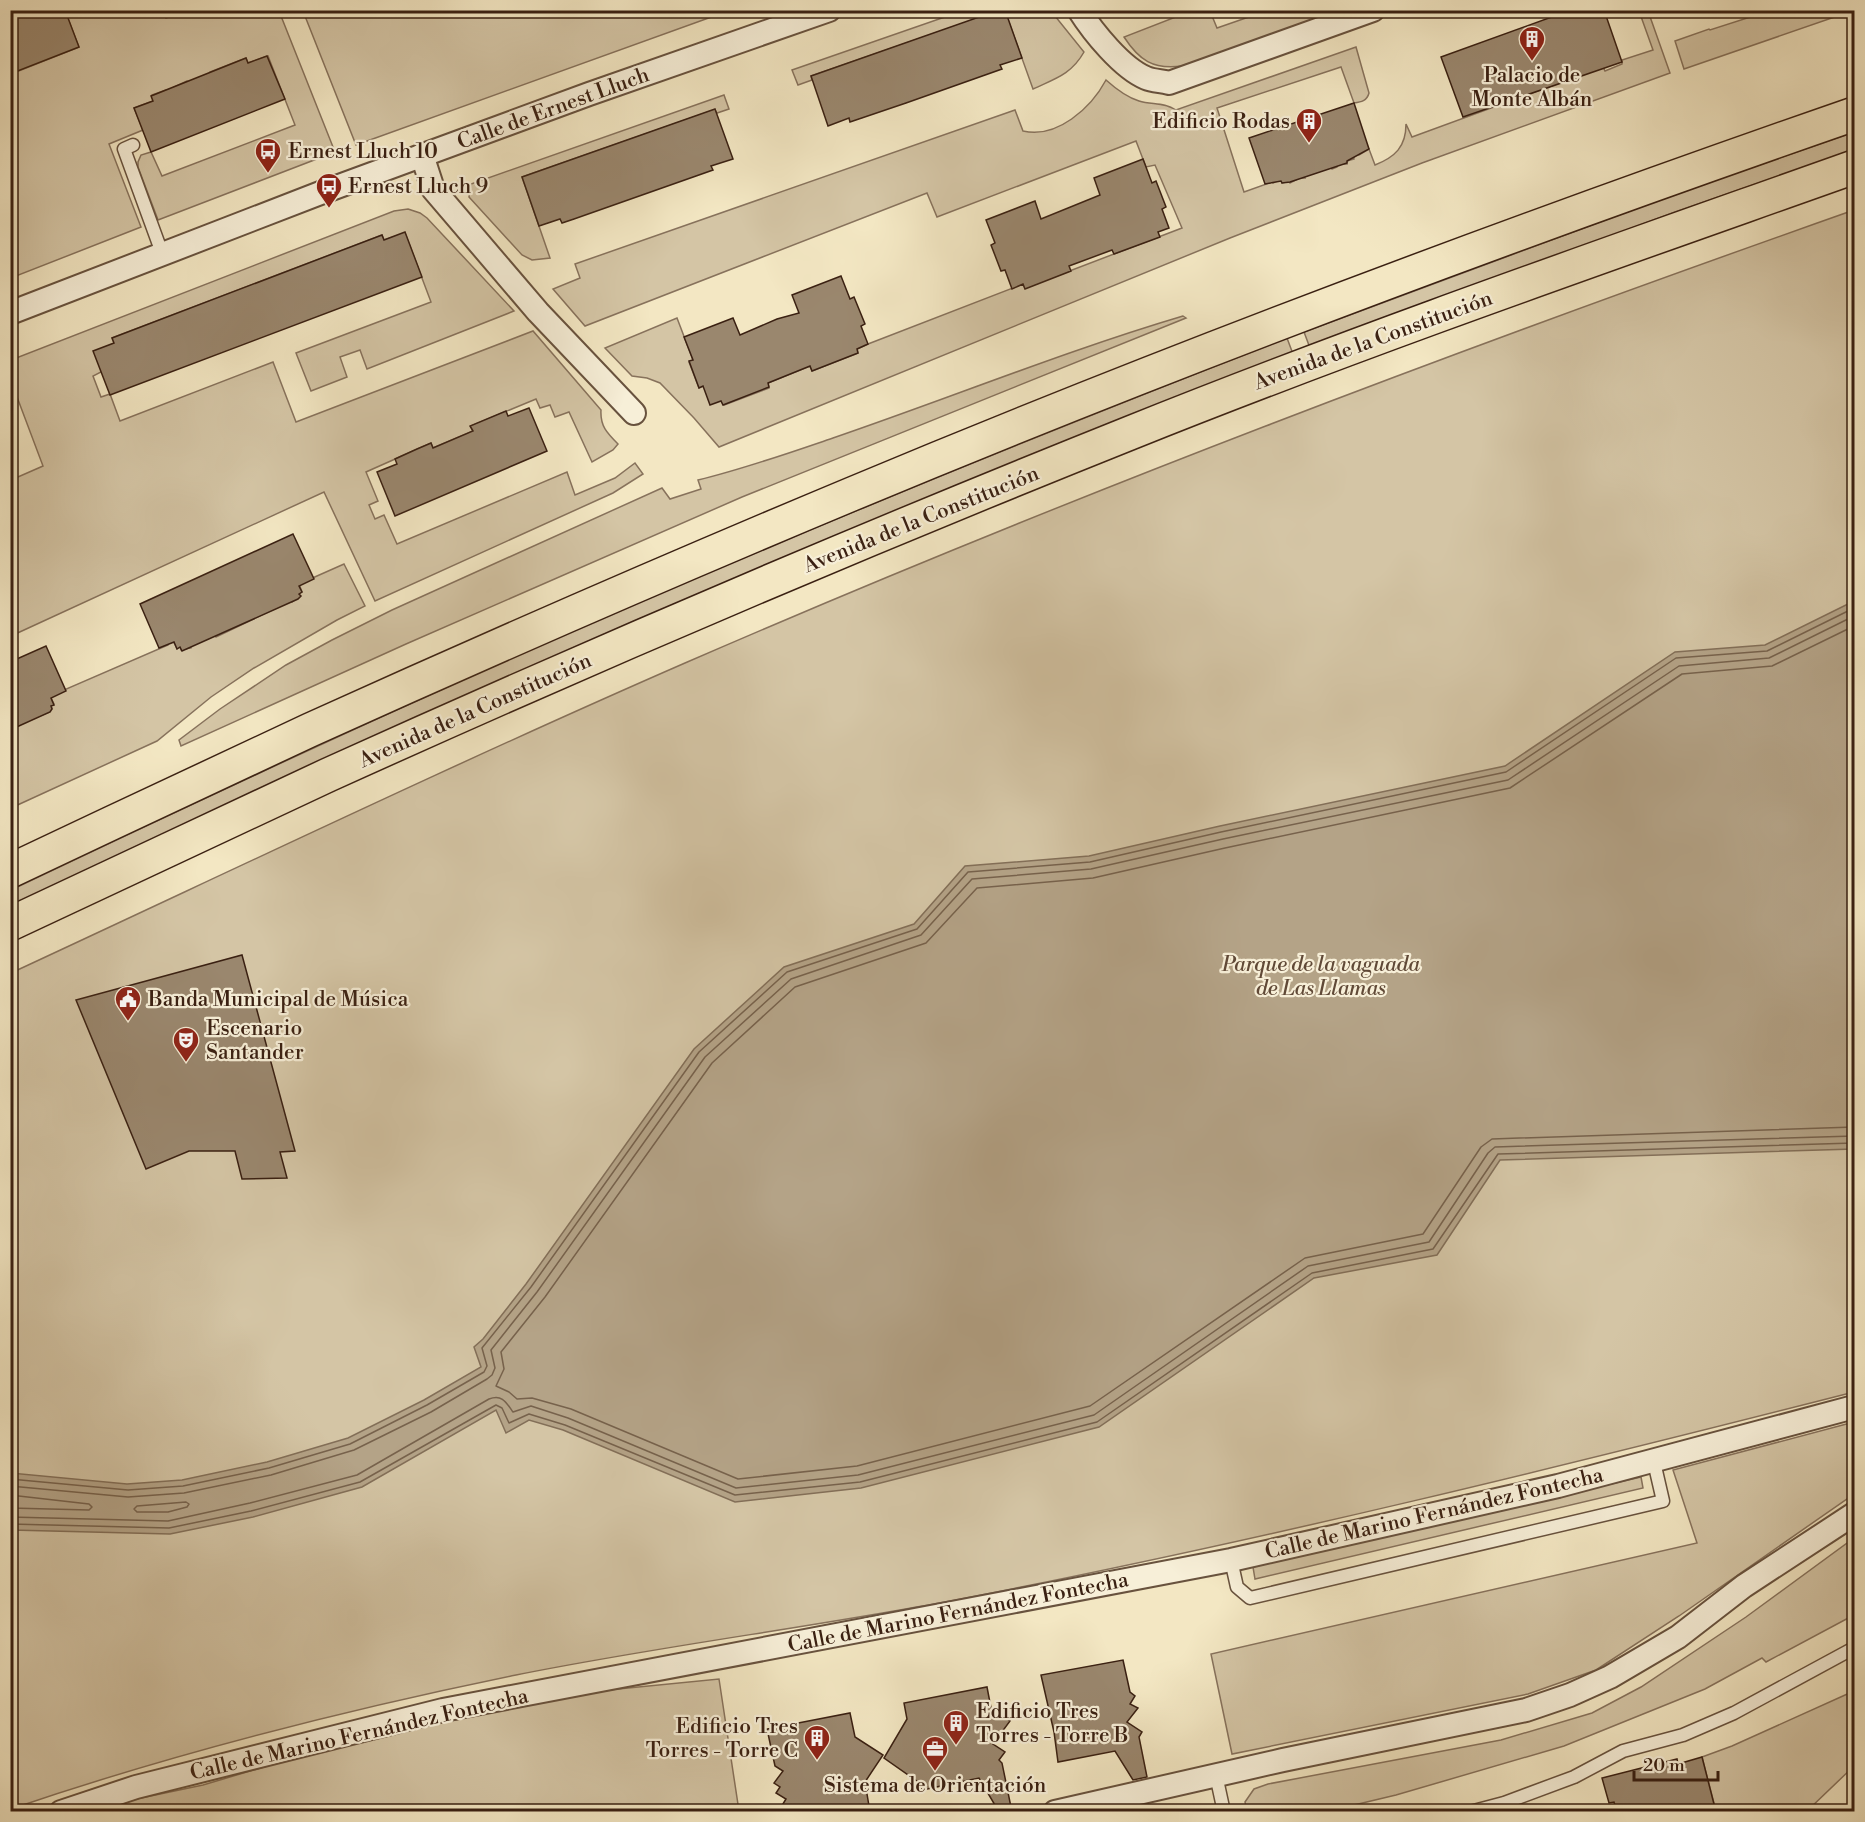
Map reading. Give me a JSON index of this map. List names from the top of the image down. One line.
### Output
{"streets":{"main road":["Avenida de la Constitución"],"street":["Calle de Ernest Lluch","Calle de Marino Fernández Fontecha"]},"parks":["Parque de la vaguada de Las Llamas"],"places":{"building":["Palacio de Monte Albán","Edificio Rodas","Edificio Tres Torres - Torre B","Edificio Tres Torres - Torre C"],"bus stop":["Ernest Lluch 10","Ernest Lluch 9"],"public building":["Banda Municipal de Música"],"theatre":["Escenario Santander"],"office":["Sistema de Orientación"]},"scale_bar":"20 m"}
